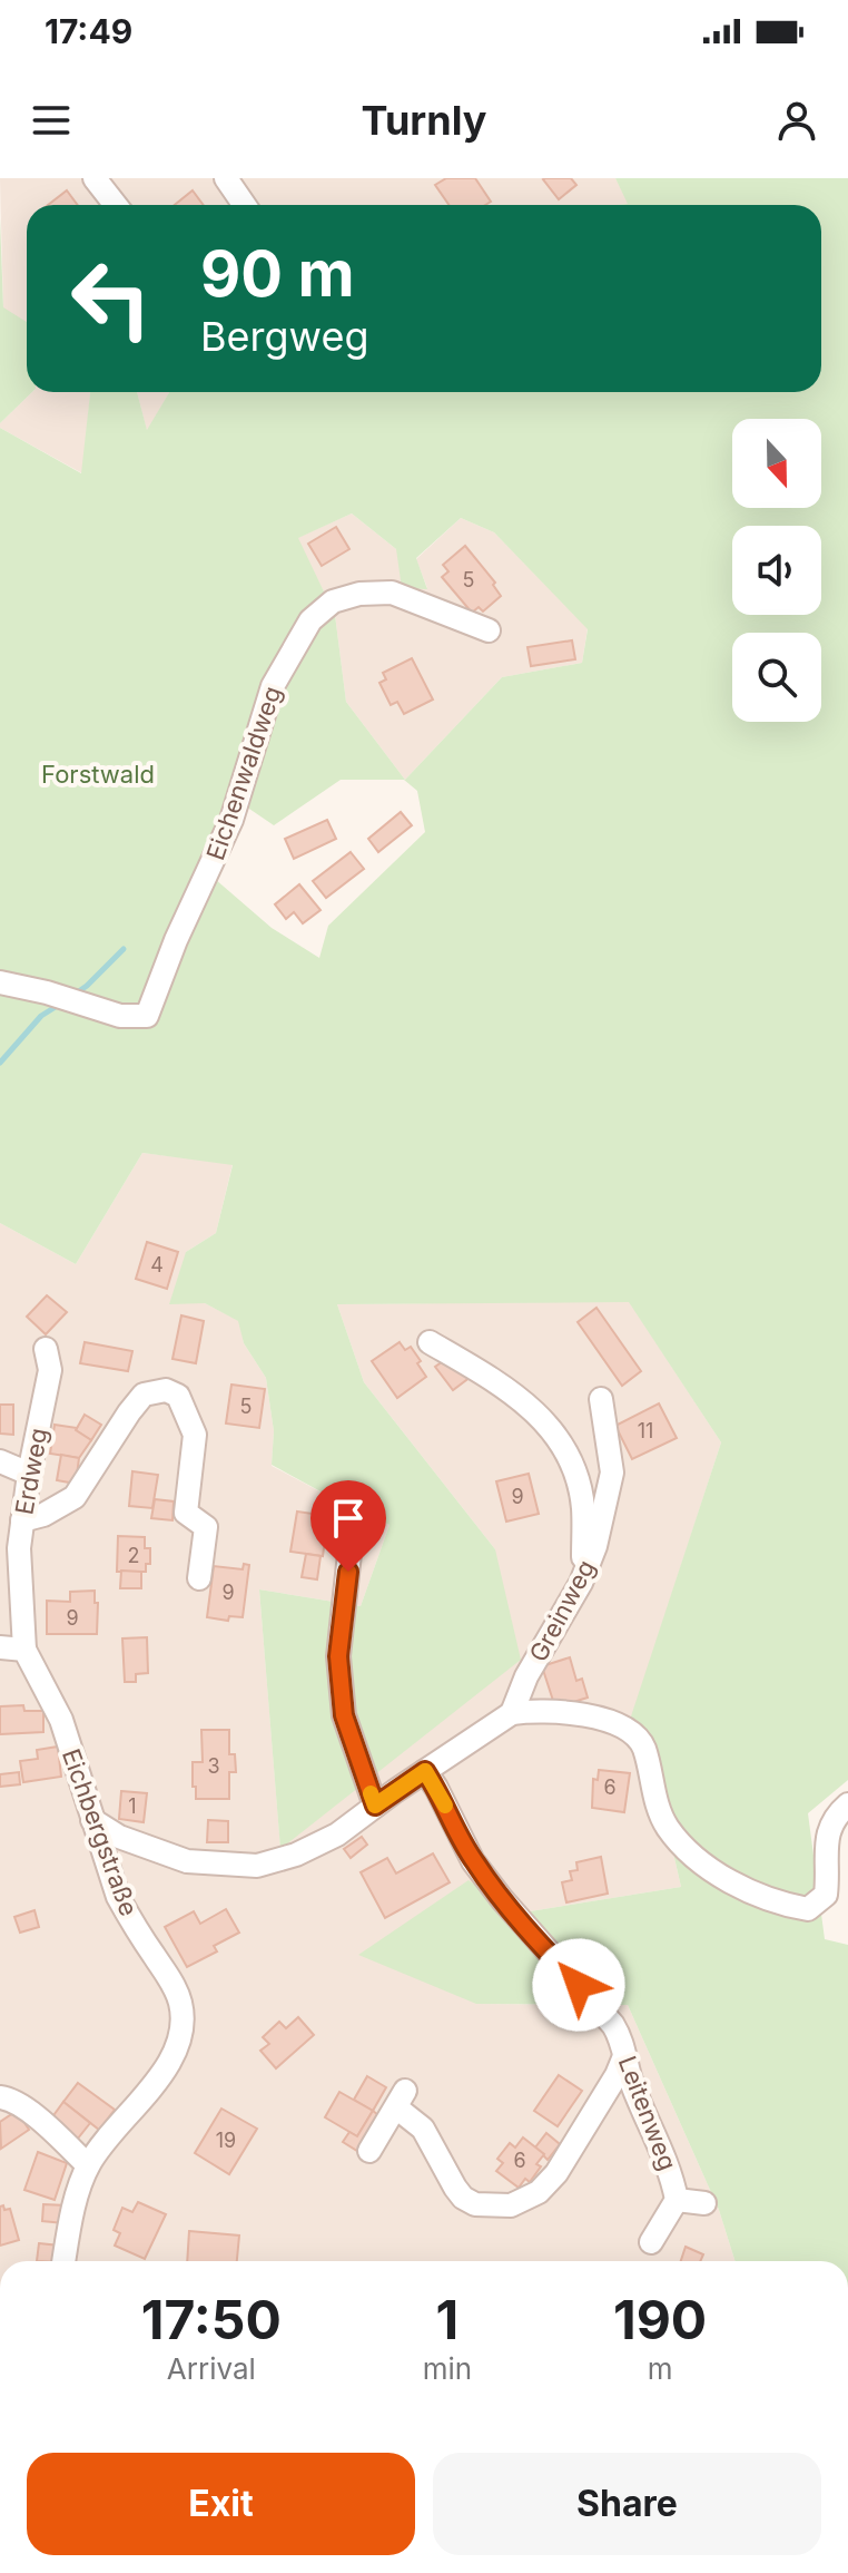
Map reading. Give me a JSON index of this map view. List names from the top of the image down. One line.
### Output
{"streets":{"street":["Eichenwaldweg","Erdweg","Greinweg","Eichbergstraße","Leitenweg"]},"crossings":[["Erdweg","Eichbergstraße"]],"parks":["Forstwald"],"house_numbers":["5","4","5","11","9","2","9","9","3","6","1","19","6"],"north":"bottom","page":{"status":"17:49","header":"Turnly","turn":["90 m","Bergweg"],"eta":["17:50","Arrival","1","min","190","m"],"buttons":["Exit","Share"]}}
